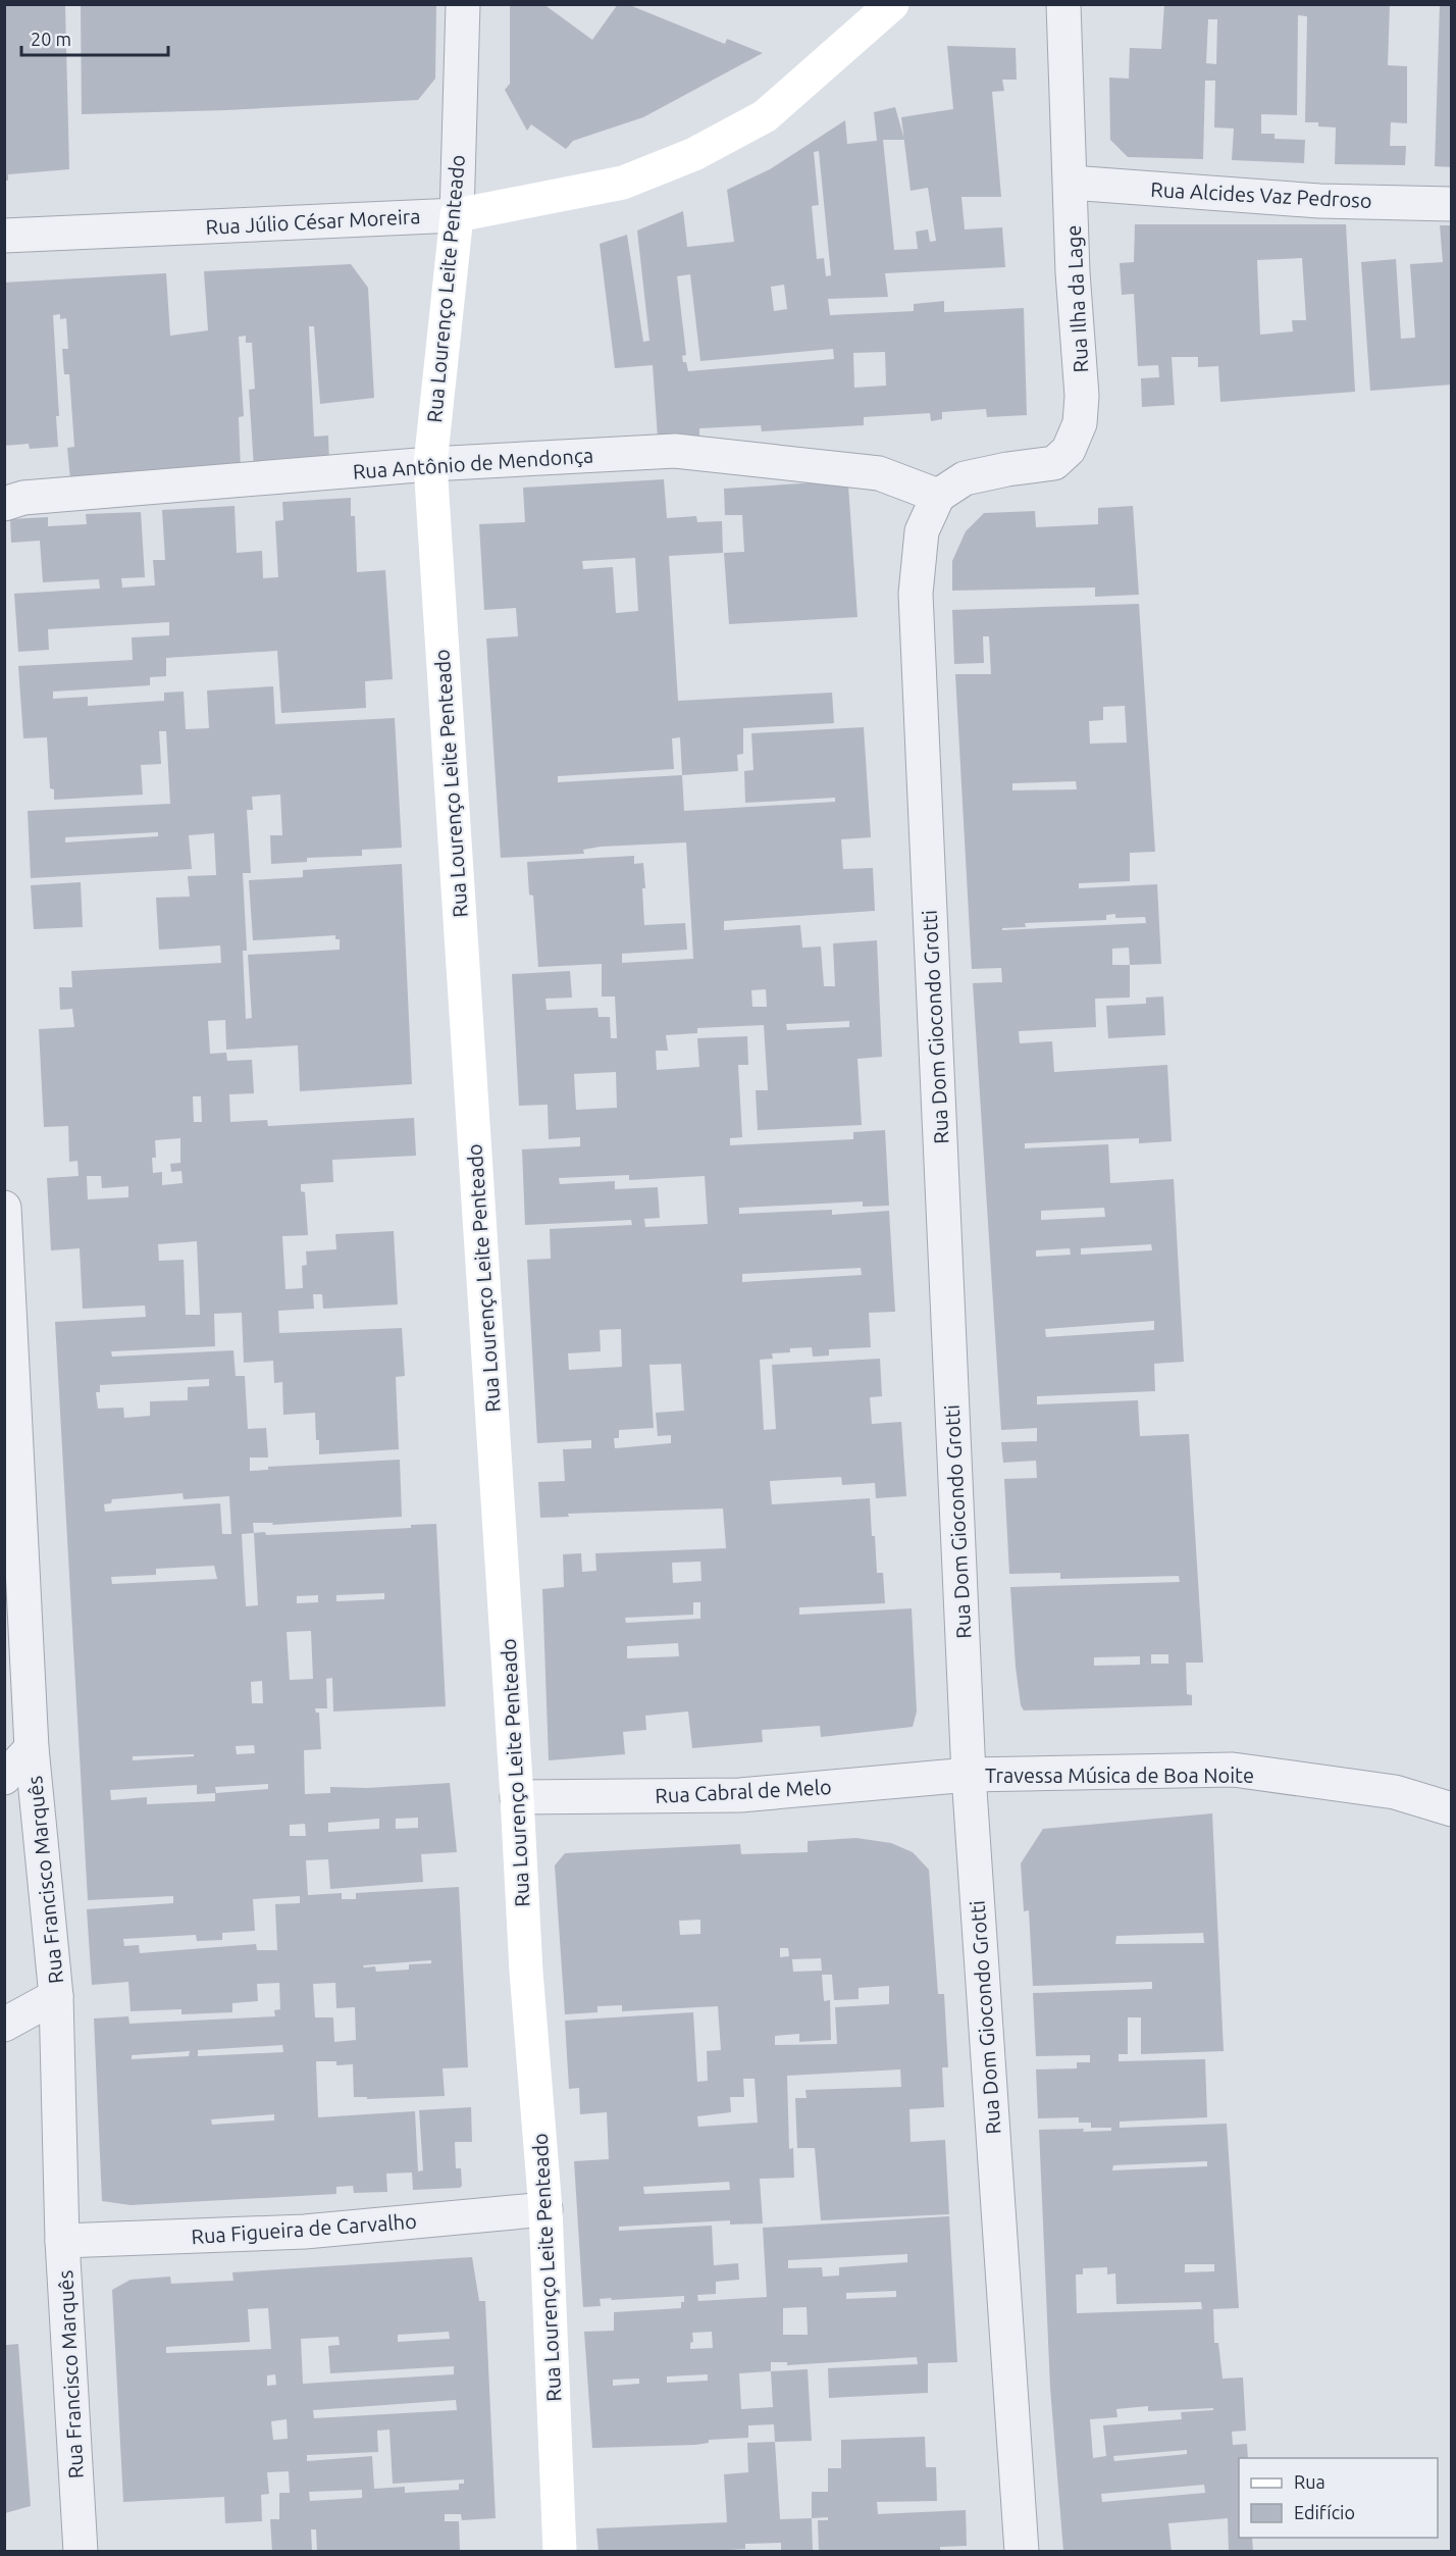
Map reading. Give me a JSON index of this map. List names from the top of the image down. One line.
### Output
{"streets":{"main road":["Rua Júlio César Moreira","Rua Lourenço Leite Penteado"],"street":["Rua Alcides Vaz Pedroso","Rua Ilha da Lage","Rua Antônio de Mendonça","Rua Dom Giocondo Grotti","Travessa Música de Boa Noite","Rua Cabral de Melo","Rua Francisco Marquês","Rua Figueira de Carvalho"]},"crossings":[["Rua Alcides Vaz Pedroso","Rua Ilha da Lage"],["Rua Júlio César Moreira","Rua Lourenço Leite Penteado"],["Rua Lourenço Leite Penteado","Rua Antônio de Mendonça"],["Rua Lourenço Leite Penteado","Rua Cabral de Melo"],["Rua Lourenço Leite Penteado","Rua Figueira de Carvalho"],["Rua Ilha da Lage","Rua Antônio de Mendonça"],["Rua Ilha da Lage","Rua Dom Giocondo Grotti"],["Rua Antônio de Mendonça","Rua Dom Giocondo Grotti"],["Rua Dom Giocondo Grotti","Travessa Música de Boa Noite"],["Rua Dom Giocondo Grotti","Rua Cabral de Melo"],["Travessa Música de Boa Noite","Rua Cabral de Melo"],["Rua Francisco Marquês","Rua Figueira de Carvalho"]],"legend":["Rua","Edifício"],"scale_bar":"20 m"}
